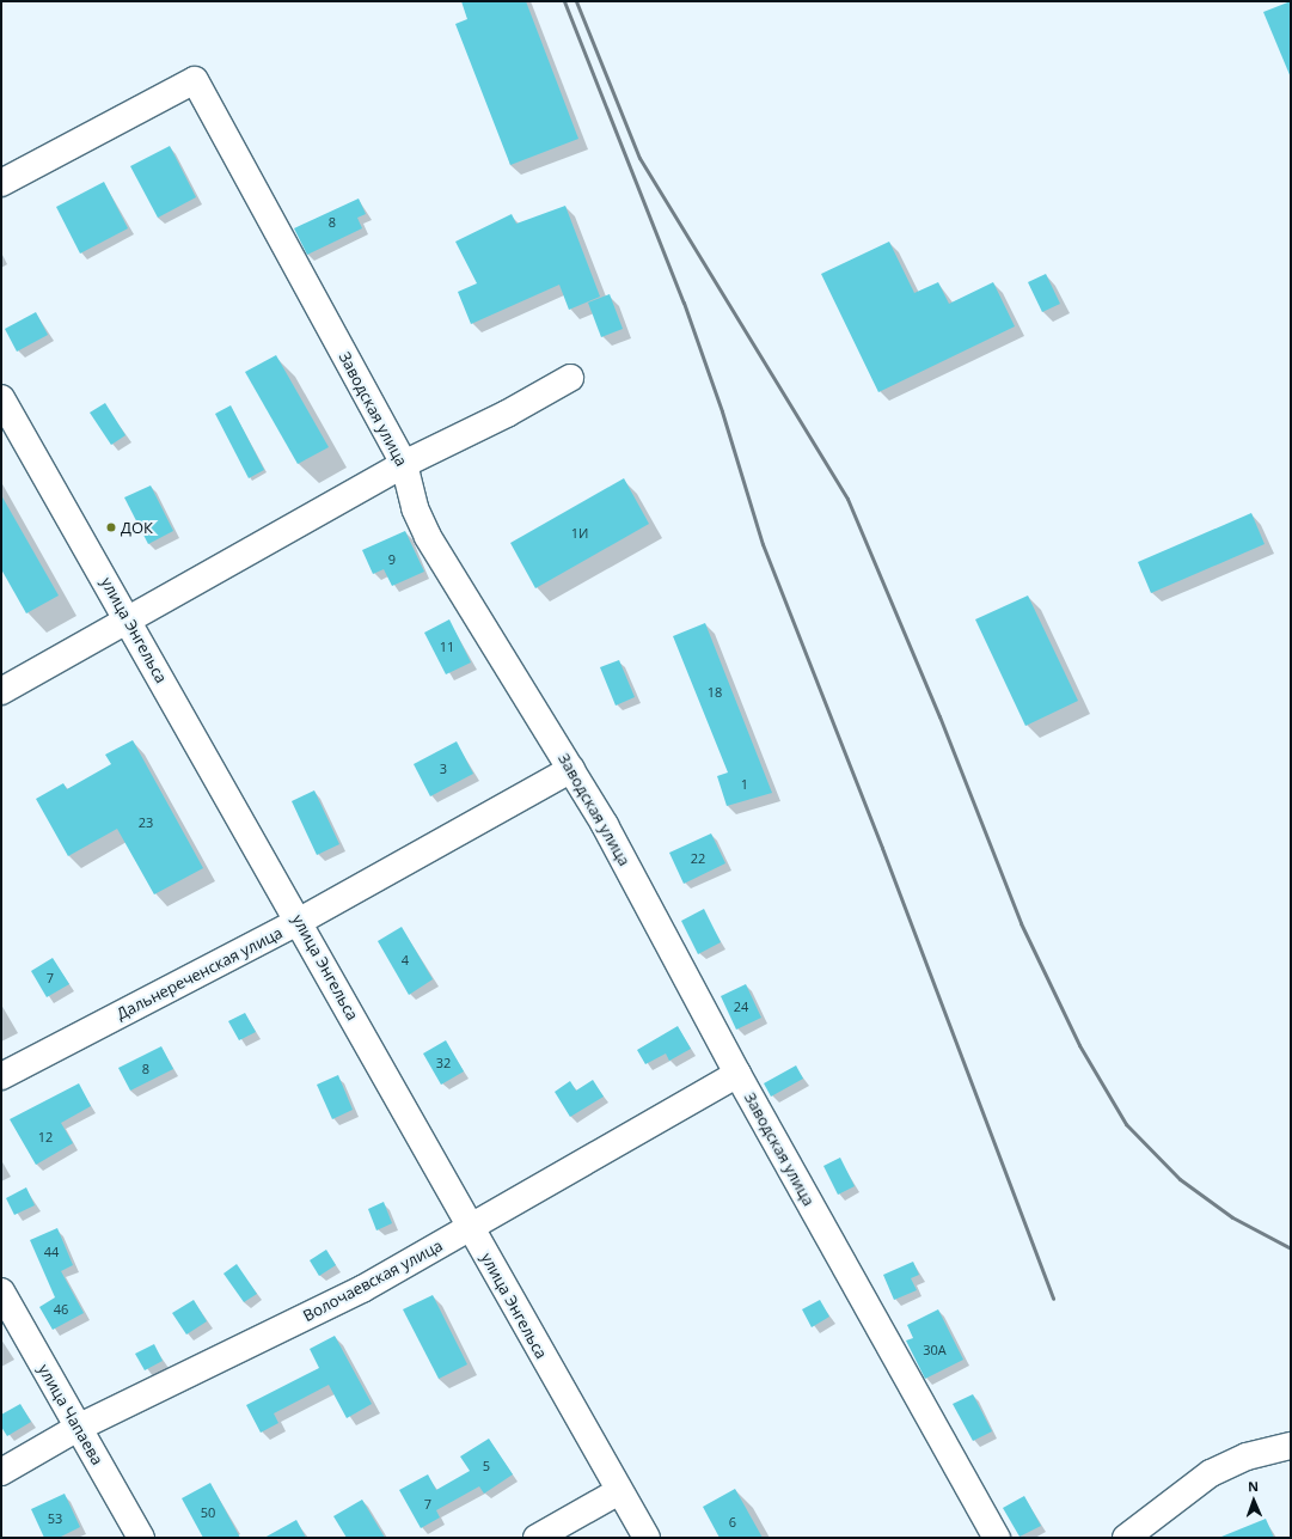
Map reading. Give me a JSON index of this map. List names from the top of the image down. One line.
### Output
{"streets":{"street":["Заводская улица","улица Энгельса","Дальнереченская улица","Волочаевская улица","улица Чапаева"]},"crossings":[["Заводская улица","Дальнереченская улица"],["Заводская улица","Волочаевская улица"],["улица Энгельса","Дальнереченская улица"],["улица Энгельса","Волочаевская улица"],["Волочаевская улица","улица Чапаева"]],"places":["ДОК"],"house_numbers":["8","1И","9","11","18","3","1","23","22","4","7","24","32","8","12","44","46","30А","5","7","50","53","6"],"north":"top"}
